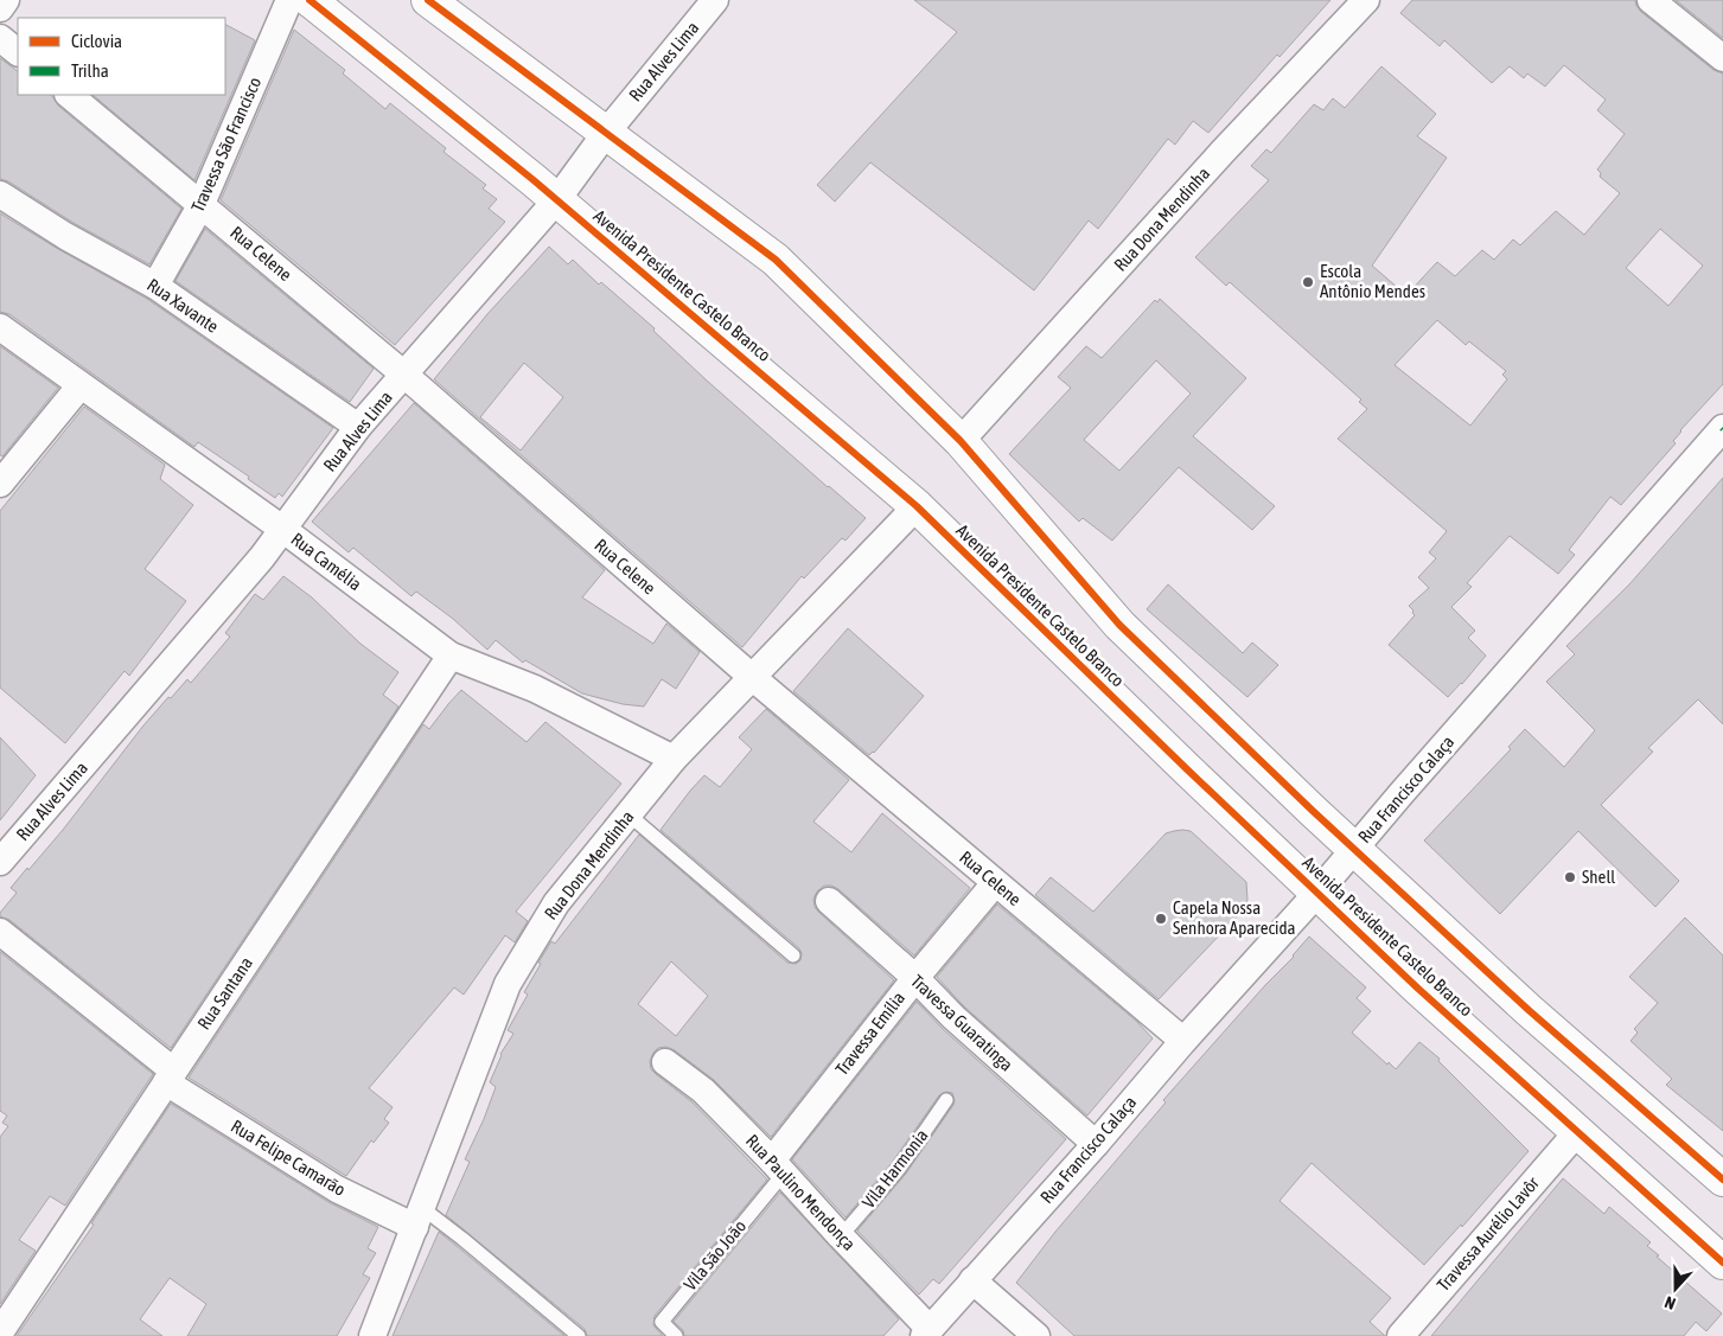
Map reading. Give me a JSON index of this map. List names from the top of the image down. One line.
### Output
{"streets":{"main road":["Avenida Presidente Castelo Branco"],"street":["Rua Alves Lima","Travessa São Francisco","Rua Dona Mendinha","Rua Celene","Rua Xavante","Rua Camélia","Rua Francisco Calaça","Rua Santana","Travessa Guaratinga","Travessa Emília","Rua Felipe Camarão","Rua Paulino Mendonça","Travessa Aurélio Lavôr"],"lane":["Vila Harmonia","Vila São João"]},"crossings":[["Rua Alves Lima","Rua Celene"],["Rua Alves Lima","Avenida Presidente Castelo Branco"],["Rua Alves Lima","Rua Xavante"],["Rua Alves Lima","Rua Camélia"],["Travessa São Francisco","Rua Celene"],["Travessa São Francisco","Rua Xavante"],["Rua Dona Mendinha","Rua Celene"],["Rua Dona Mendinha","Avenida Presidente Castelo Branco"],["Rua Dona Mendinha","Rua Camélia"],["Rua Dona Mendinha","Rua Felipe Camarão"],["Rua Celene","Rua Francisco Calaça"],["Rua Celene","Travessa Emília"],["Avenida Presidente Castelo Branco","Rua Francisco Calaça"],["Avenida Presidente Castelo Branco","Travessa Aurélio Lavôr"],["Rua Camélia","Rua Santana"],["Rua Francisco Calaça","Travessa Guaratinga"],["Rua Francisco Calaça","Rua Paulino Mendonça"],["Rua Santana","Rua Felipe Camarão"],["Travessa Guaratinga","Travessa Emília"],["Travessa Emília","Rua Paulino Mendonça"],["Travessa Emília","Vila São João"],["Vila Harmonia","Rua Paulino Mendonça"],["Rua Paulino Mendonça","Vila São João"]],"places":["Escola Antônio Mendes","Shell","Capela Nossa Senhora Aparecida"],"legend":["Ciclovia","Trilha"],"north":"bottom"}
